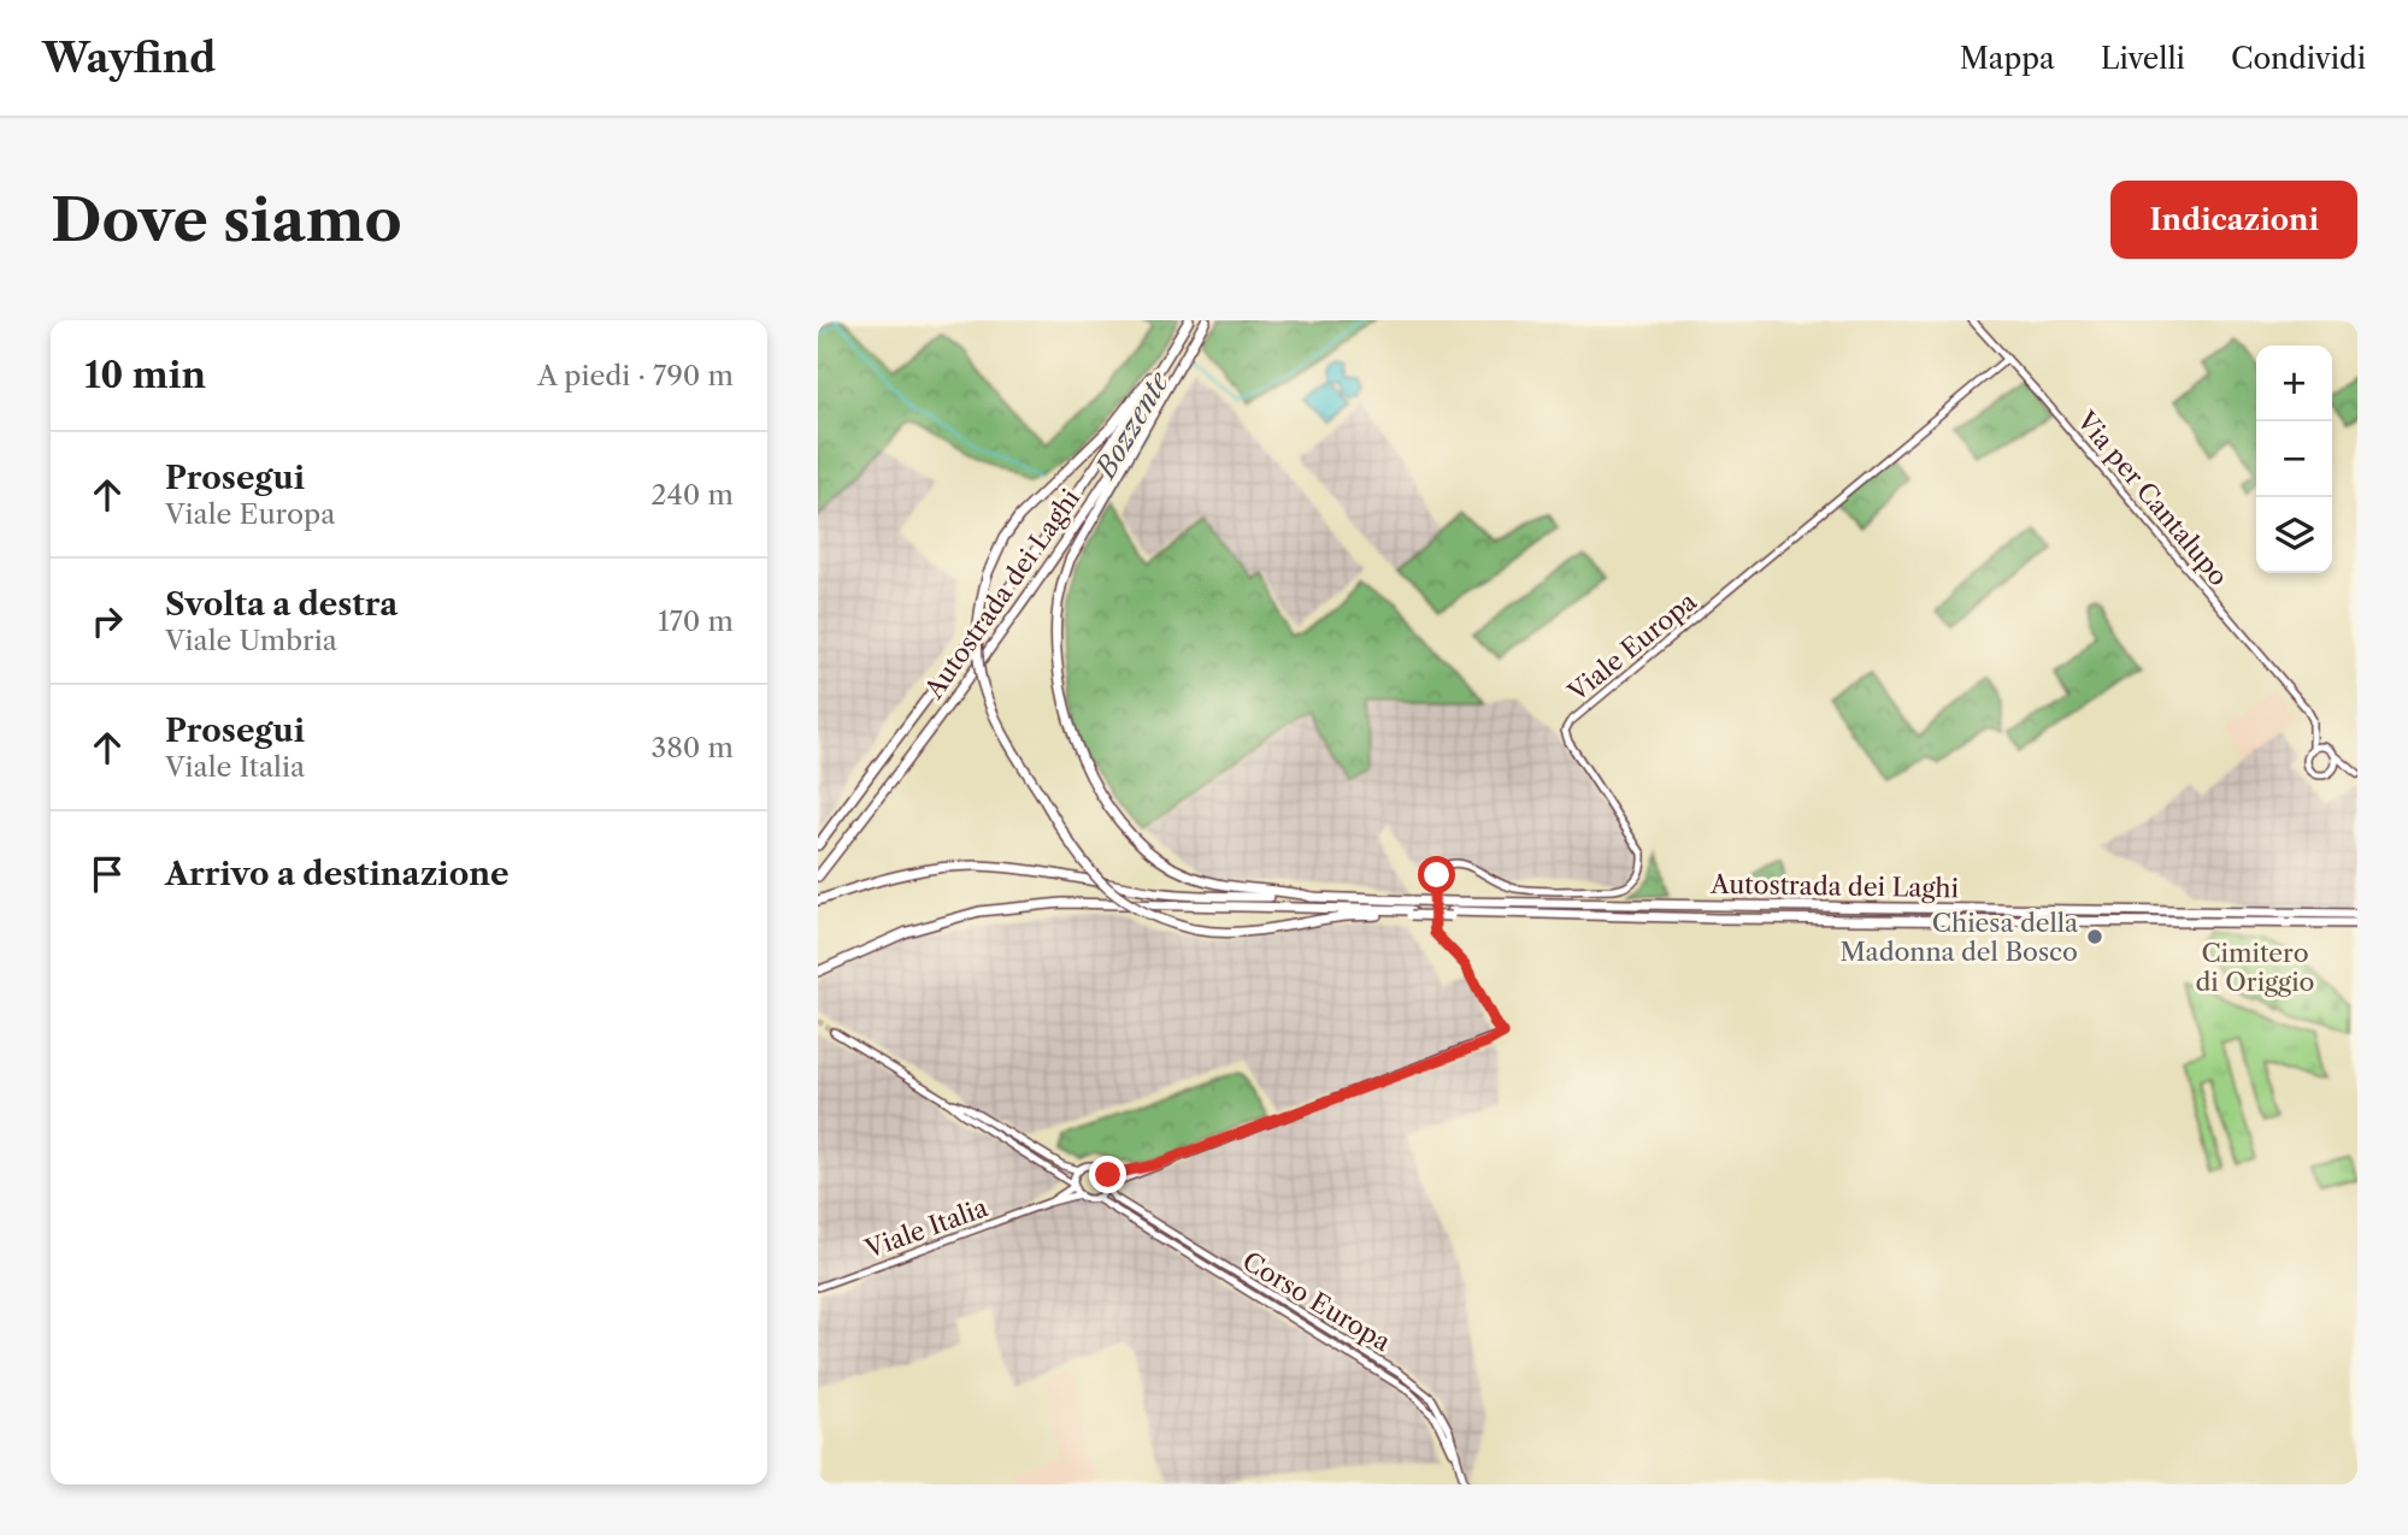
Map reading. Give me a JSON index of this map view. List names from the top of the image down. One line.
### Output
{"streets":{"highway":["Autostrada dei Laghi"],"street":["Via per Cantalupo","Viale Europa","Viale Italia","Corso Europa"]},"crossings":[["Via per Cantalupo","Viale Europa"],["Viale Italia","Corso Europa"]],"water":["Bozzente"],"parks":["Cimitero di Origgio"],"places":["Chiesa della Madonna del Bosco"],"page":{"header":"Wayfind","nav":["Mappa","Livelli","Condividi"],"buttons":"Indicazioni","title":"Dove siamo","heading":["10 min","A piedi · 790 m"],"map_buttons":["+","−"],"list":[["Prosegui","Viale Europa","240 m"],["Svolta a destra","Viale Umbria","170 m"],["Prosegui","Viale Italia","380 m"],"Arrivo a destinazione"]}}
